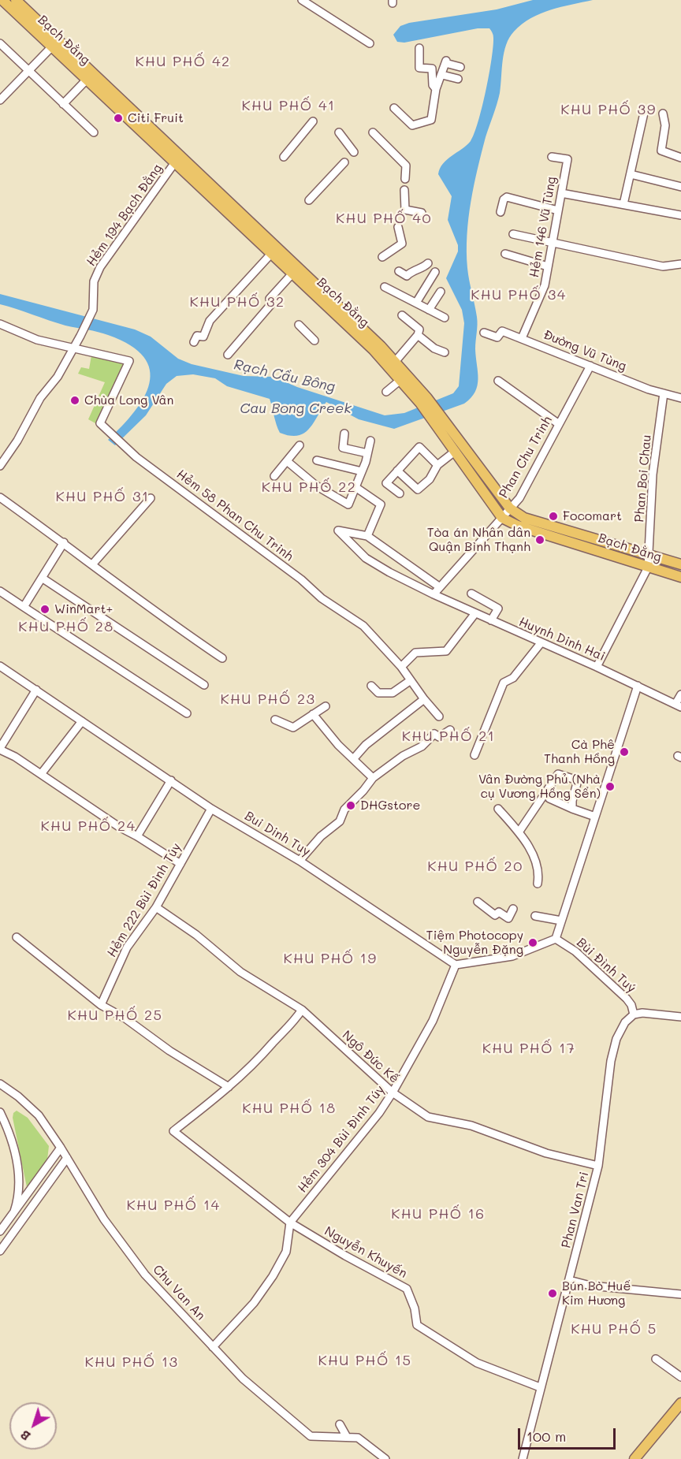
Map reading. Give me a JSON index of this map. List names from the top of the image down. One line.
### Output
{"streets":{"main road":["Bạch Đằng"],"street":["Hẻm 194 Bạch Đằng","Hẻm 146 Vũ Tùng","Đường Vũ Tùng","Phan Chu Trinh","Phan Boi Chau","Hẻm 58 Phan Chu Trinh","Huynh Dinh Hai","Bui Dinh Tuy","Hẻm 222 Bùi Đình Túy","Bùi Đình Tuý","Ngô Đức Kế","Hẻm 304 Bùi Đình Túy","Phan Van Tri","Nguyễn Khuyến","Chu Van An"]},"crossings":[["Bạch Đằng","Hẻm 194 Bạch Đằng"],["Bạch Đằng","Phan Chu Trinh"],["Bạch Đằng","Phan Boi Chau"],["Hẻm 194 Bạch Đằng","Hẻm 58 Phan Chu Trinh"],["Hẻm 146 Vũ Tùng","Đường Vũ Tùng"],["Đường Vũ Tùng","Phan Chu Trinh"],["Đường Vũ Tùng","Phan Boi Chau"],["Phan Chu Trinh","Huynh Dinh Hai"],["Phan Boi Chau","Huynh Dinh Hai"],["Bui Dinh Tuy","Hẻm 222 Bùi Đình Túy"],["Bui Dinh Tuy","Hẻm 304 Bùi Đình Túy"],["Hẻm 222 Bùi Đình Túy","Ngô Đức Kế"],["Bùi Đình Tuý","Phan Van Tri"],["Ngô Đức Kế","Hẻm 304 Bùi Đình Túy"],["Ngô Đức Kế","Phan Van Tri"],["Hẻm 304 Bùi Đình Túy","Nguyễn Khuyến"],["Phan Van Tri","Nguyễn Khuyến"]],"districts":["KHU PHỐ 42","KHU PHỐ 41","KHU PHỐ 39","KHU PHỐ 40","KHU PHỐ 34","KHU PHỐ 32","KHU PHỐ 22","KHU PHỐ 31","KHU PHỐ 28","KHU PHỐ 23","KHU PHỐ 21","KHU PHỐ 24","KHU PHỐ 20","KHU PHỐ 19","KHU PHỐ 25","KHU PHỐ 17","KHU PHỐ 18","KHU PHỐ 14","KHU PHỐ 16","KHU PHỐ 5","KHU PHỐ 15","KHU PHỐ 13"],"water":["Rạch Cầu Bông","Cau Bong Creek"],"places":["Citi Fruit","Chùa Long Vân","Focomart","Tòa án Nhân dân Quận Bình Thạnh","WinMart+","Cà Phê Thanh Hồng","Vân Đường Phủ (Nhà cụ Vương Hồng Sển)","DHGstore","Tiệm Photocopy Nguyễn Đặng","Bún Bò Huế Kim Hương"],"scale_bar":"100 m","north":"bottom left"}
